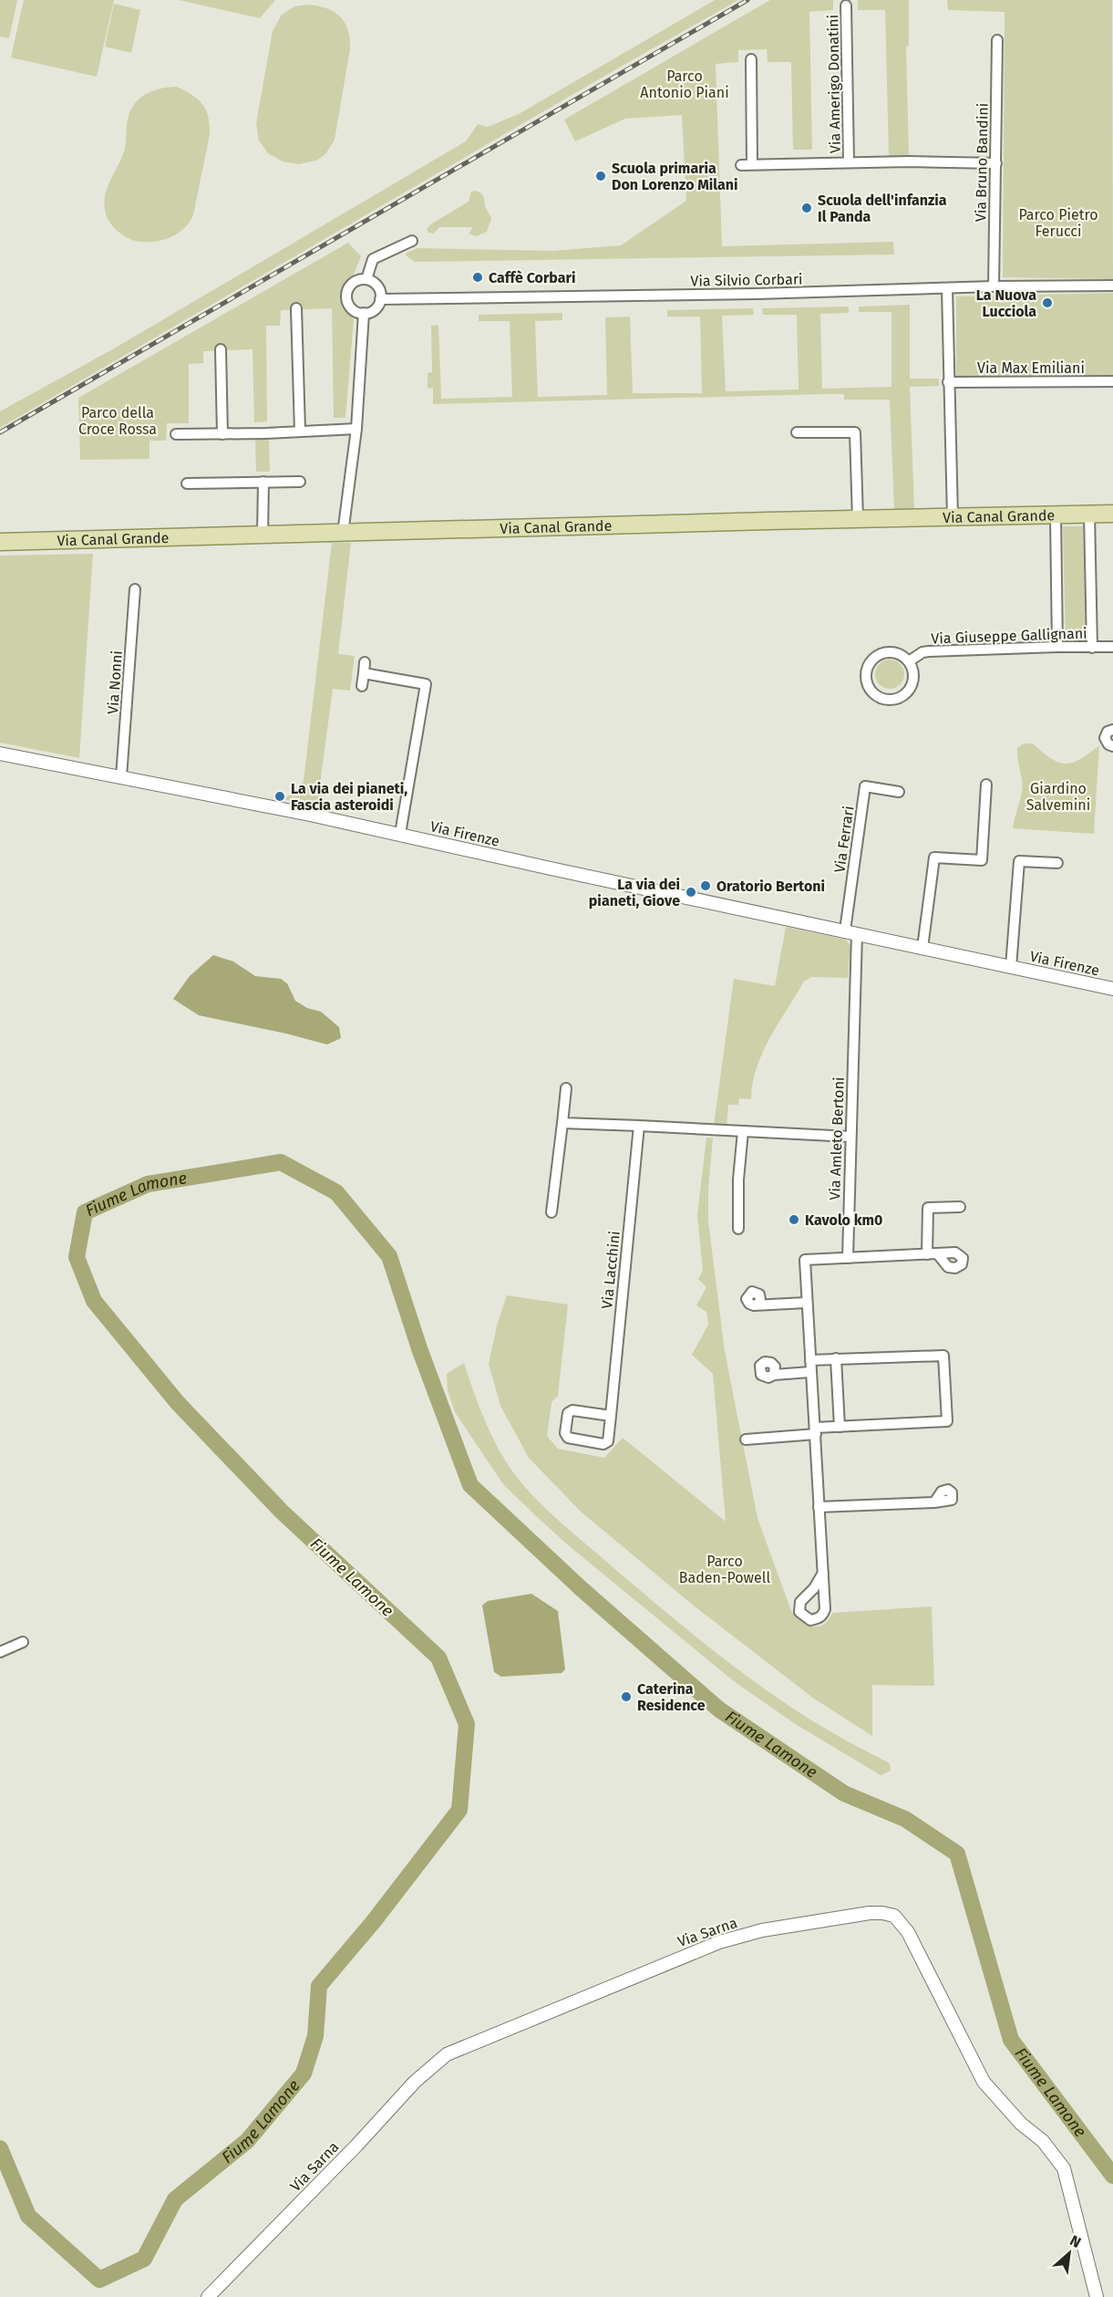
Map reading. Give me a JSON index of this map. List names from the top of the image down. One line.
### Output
{"streets":{"main road":["Via Canal Grande"],"street":["Via Amerigo Donatini","Via Bruno Bandini","Via Silvio Corbari","Via Max Emiliani","Via Giuseppe Gallignani","Via Nonni","Via Firenze","Via Ferrari","Via Amleto Bertoni","Via Lacchini","Via Sarna"]},"crossings":[["Via Amerigo Donatini","Via Bruno Bandini"],["Via Bruno Bandini","Via Silvio Corbari"],["Via Nonni","Via Firenze"],["Via Firenze","Via Ferrari"],["Via Firenze","Via Amleto Bertoni"],["Via Ferrari","Via Amleto Bertoni"]],"water":["Fiume Lamone"],"parks":["Parco Antonio Piani","Parco Pietro Ferucci","Parco della Croce Rossa","Giardino Salvemini","Parco Baden-Powell"],"places":["Scuola primaria Don Lorenzo Milani","Scuola dell'infanzia Il Panda","Caffè Corbari","La Nuova Lucciola","La via dei pianeti, Fascia asteroidi","Oratorio Bertoni","La via dei pianeti, Giove","Kavolo km0","Caterina Residence"],"north":"top right"}
